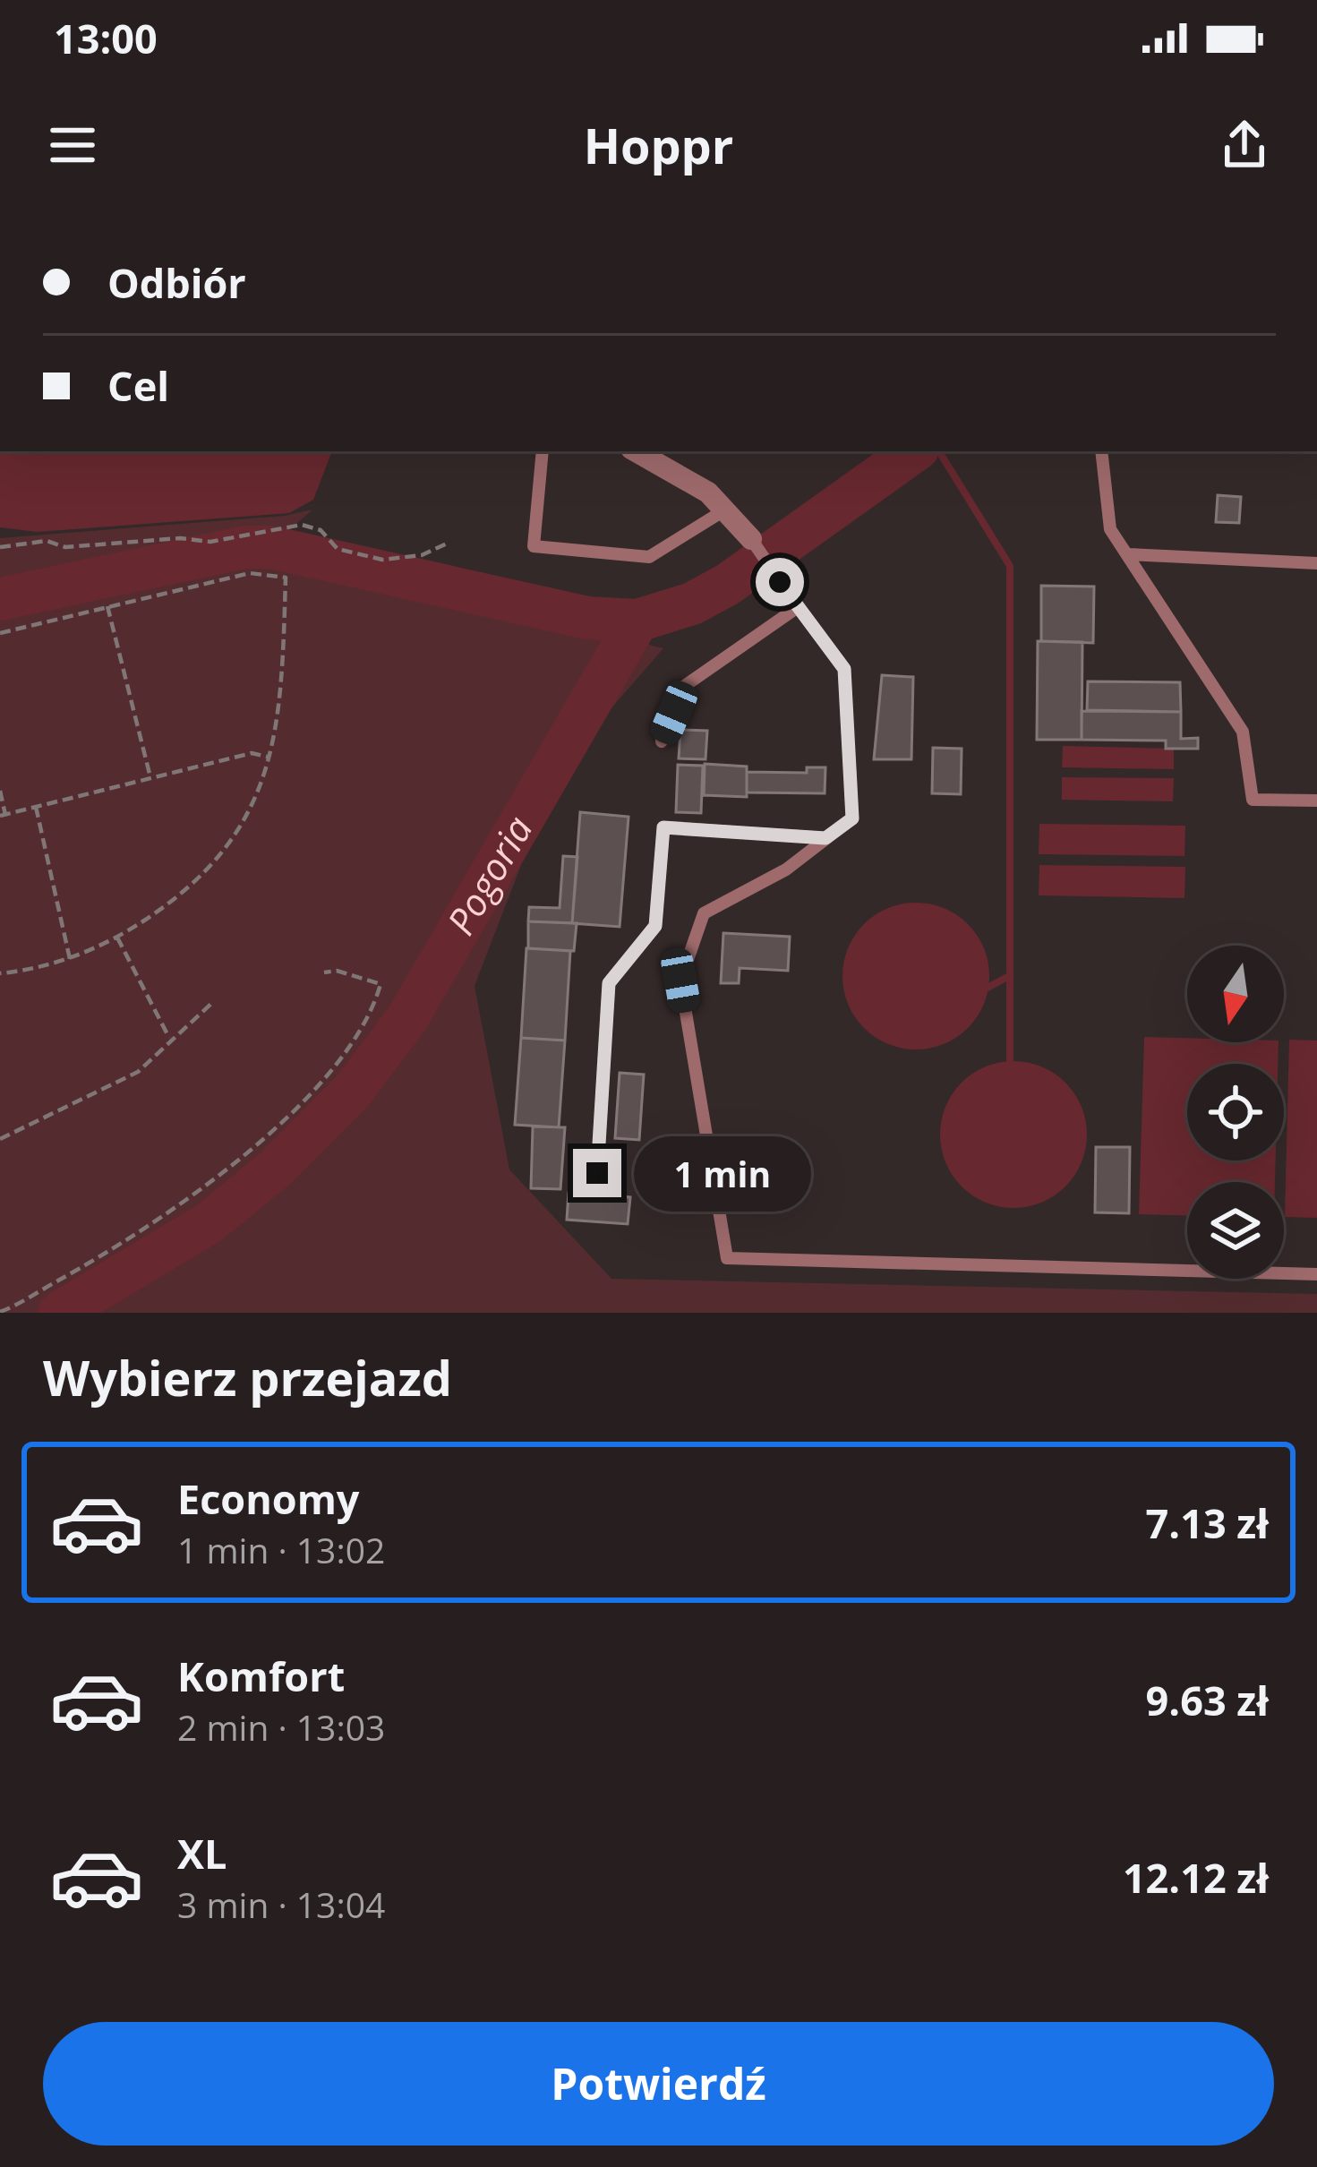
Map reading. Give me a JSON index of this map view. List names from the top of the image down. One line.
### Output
{"water":["Pogoria"],"north":"bottom","page":{"status":"13:00","header":"Hoppr","banner":["Odbiór","Cel"],"bubble":"1 min","heading":"Wybierz przejazd","list":[{"name":"Economy","note":"1 min · 13:02","value":"7.13 zł"},{"name":"Komfort","note":"2 min · 13:03","value":"9.63 zł"},{"name":"XL","note":"3 min · 13:04","value":"12.12 zł"}],"buttons":"Potwierdź"}}
